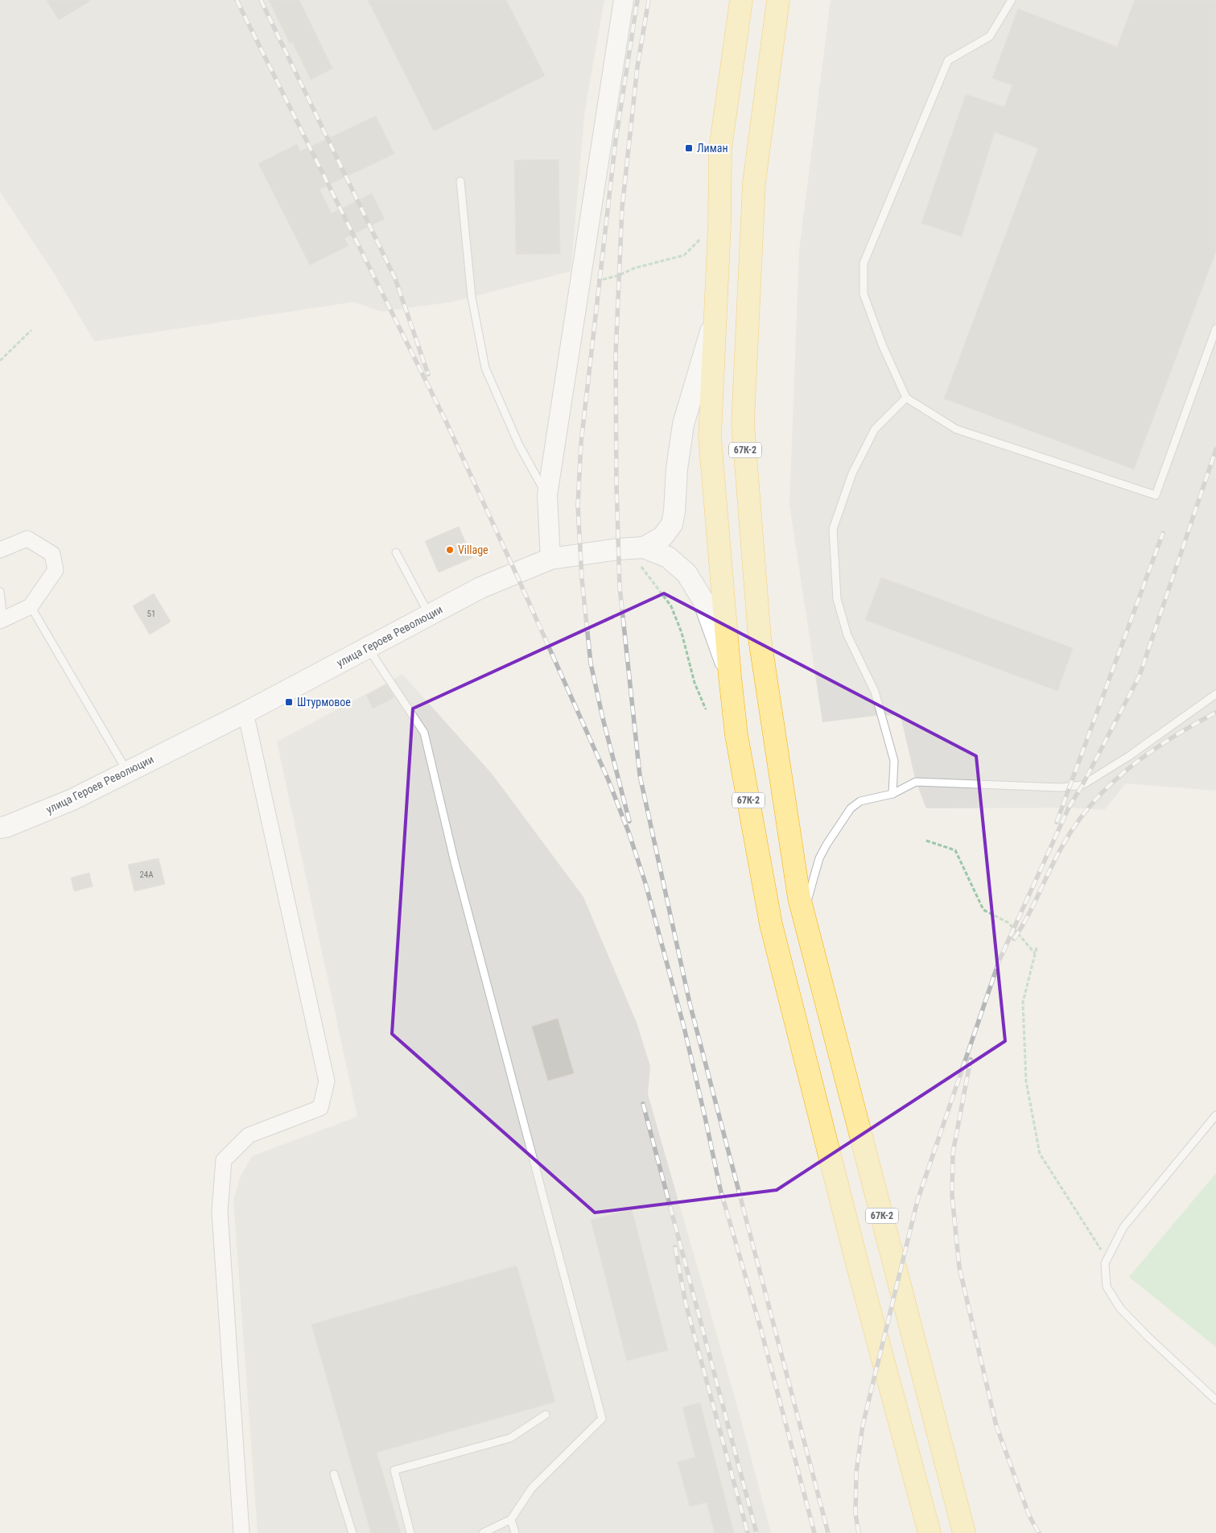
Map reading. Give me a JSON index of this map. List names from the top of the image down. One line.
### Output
{"streets":{"highway":["67К-2"],"main road":["улица Героев Революции"]},"crossings":[["67К-2","улица Героев Революции"]],"places":{"transit":["Лиман","Штурмовое"],"other":["Village"]},"house_numbers":["51","24А"]}
